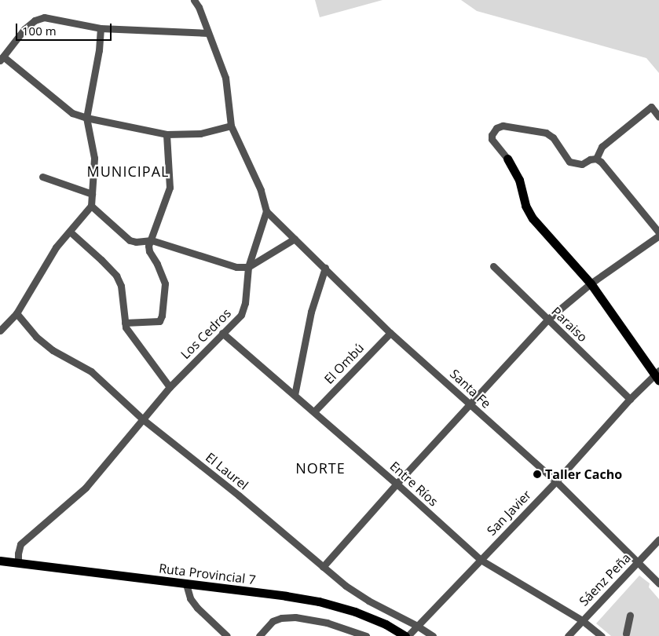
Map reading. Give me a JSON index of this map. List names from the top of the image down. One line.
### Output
{"streets":{"main road":["Ruta Provincial 7"],"street":["Paraiso","Los Cedros","El Ombú","Santa Fe","El Laurel","Entre Ríos","San Javier","Sáenz Peña"]},"crossings":[["Paraiso","San Javier"],["Los Cedros","Santa Fe"],["Los Cedros","El Laurel"],["Los Cedros","Entre Ríos"],["Los Cedros","Ruta Provincial 7"],["El Ombú","Santa Fe"],["El Ombú","Entre Ríos"],["Santa Fe","San Javier"],["Santa Fe","Sáenz Peña"],["El Laurel","San Javier"],["Entre Ríos","San Javier"],["Entre Ríos","Sáenz Peña"],["San Javier","Ruta Provincial 7"]],"districts":["MUNICIPAL","NORTE"],"places":["Taller Cacho"],"scale_bar":"100 m"}
